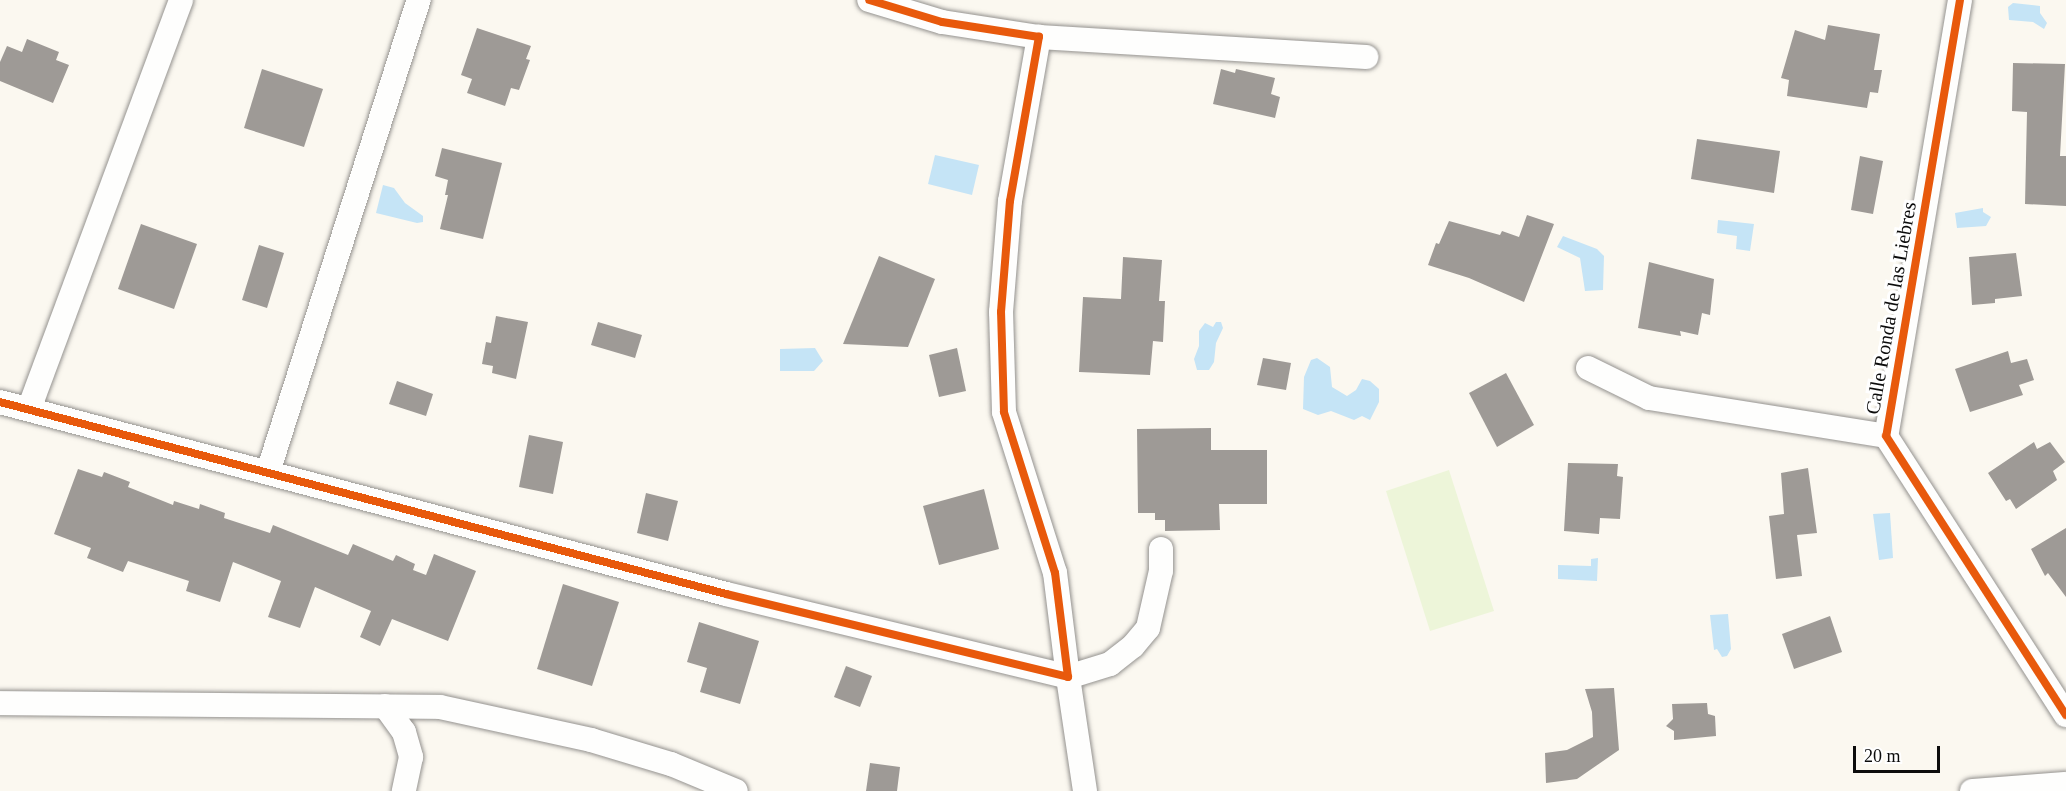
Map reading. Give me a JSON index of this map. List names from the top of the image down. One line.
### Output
{"streets":{"street":["Calle Ronda de las Liebres"]},"scale_bar":"20 m"}
